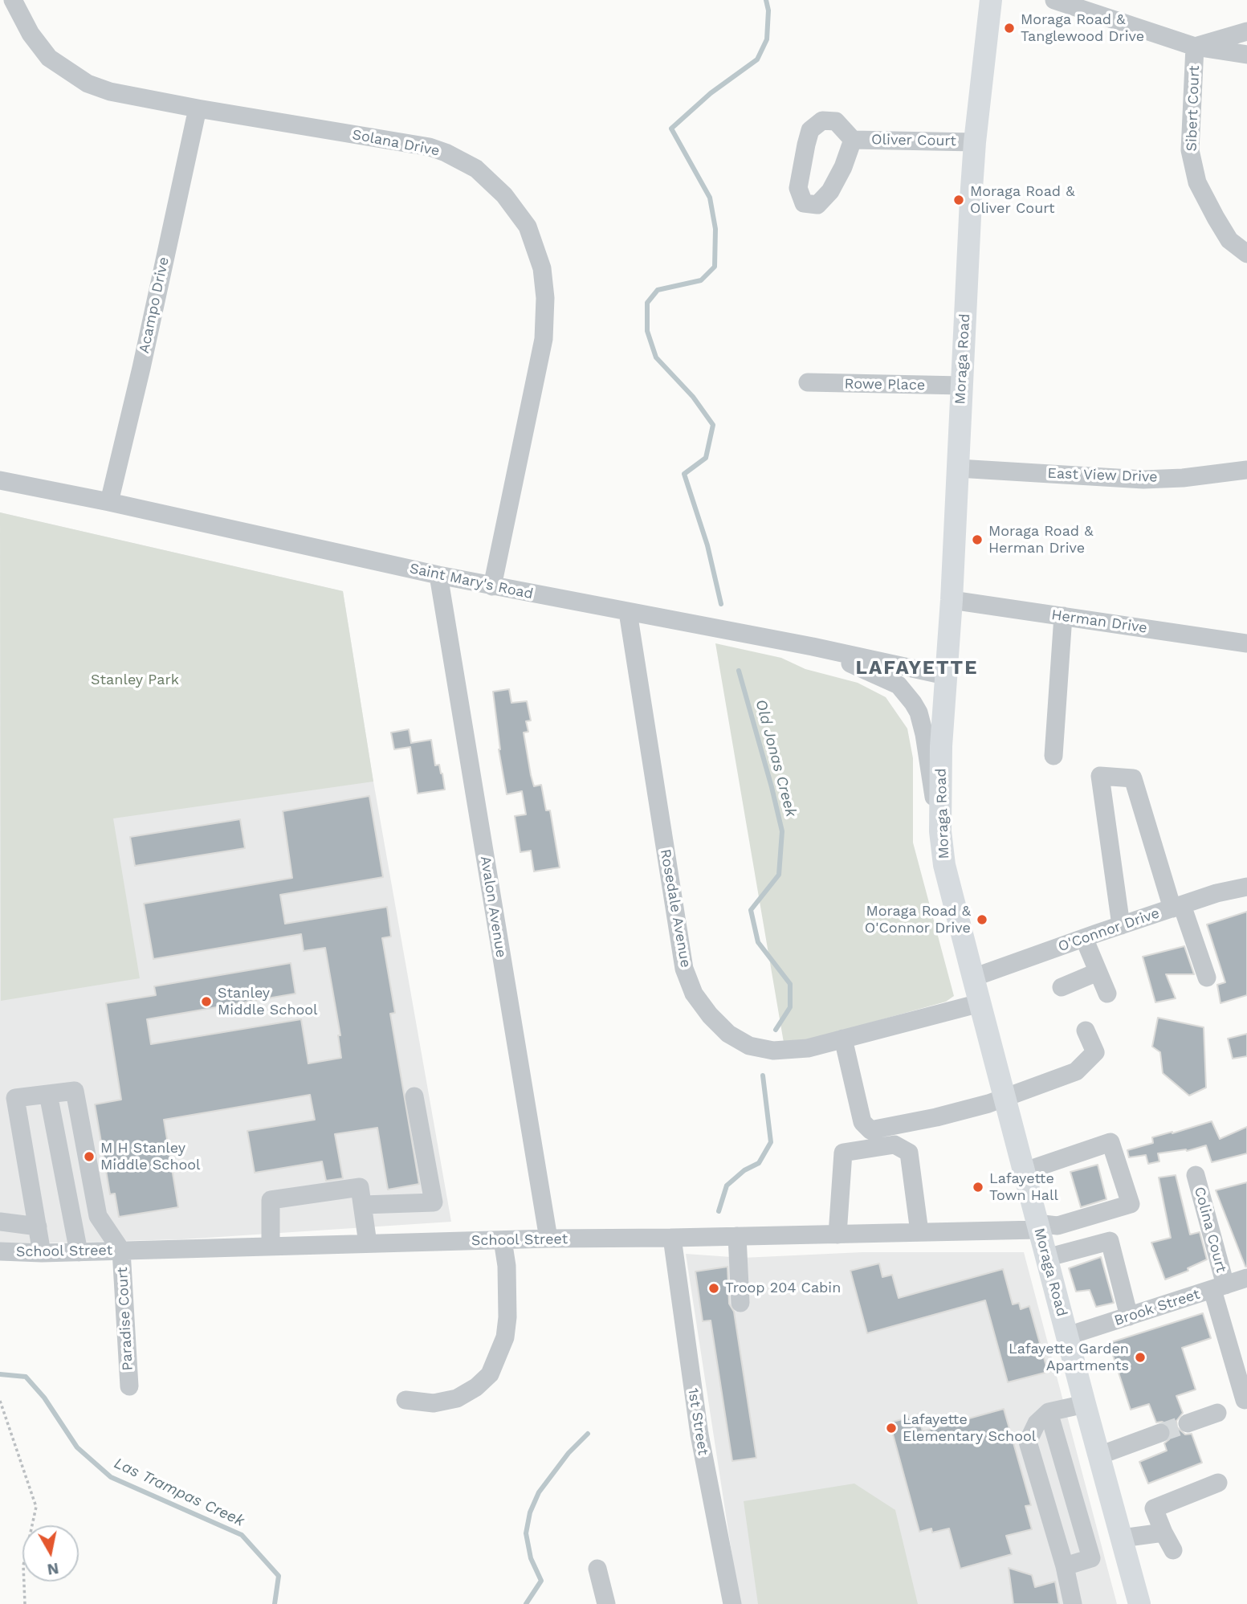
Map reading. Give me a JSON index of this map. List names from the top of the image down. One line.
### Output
{"streets":{"main road":["Moraga Road"],"street":["Sibert Court","Oliver Court","Solana Drive","Acampo Drive","Rowe Place","East View Drive","Saint Mary's Road","Herman Drive","Avalon Avenue","Rosedale Avenue","O'Connor Drive","Colina Court","School Street","Brook Street","Paradise Court","1st Street"]},"crossings":[["Oliver Court","Moraga Road"],["Solana Drive","Acampo Drive"],["Solana Drive","Saint Mary's Road"],["Acampo Drive","Saint Mary's Road"],["Moraga Road","Rowe Place"],["Moraga Road","East View Drive"],["Moraga Road","Saint Mary's Road"],["Moraga Road","Herman Drive"],["Moraga Road","Rosedale Avenue"],["Moraga Road","O'Connor Drive"],["Moraga Road","School Street"],["Moraga Road","Brook Street"],["Saint Mary's Road","Avalon Avenue"],["Saint Mary's Road","Rosedale Avenue"],["Avalon Avenue","School Street"],["Colina Court","Brook Street"],["School Street","Paradise Court"],["School Street","1st Street"]],"districts":["LAFAYETTE"],"water":["Old Jonas Creek","Las Trampas Creek"],"parks":["Stanley Park"],"places":["Moraga Road & Tanglewood Drive","Moraga Road & Oliver Court","Moraga Road & Herman Drive","Moraga Road & O'Connor Drive","Stanley Middle School","M H Stanley Middle School","Lafayette Town Hall","Troop 204 Cabin","Lafayette Garden Apartments","Lafayette Elementary School"],"north":"bottom"}
